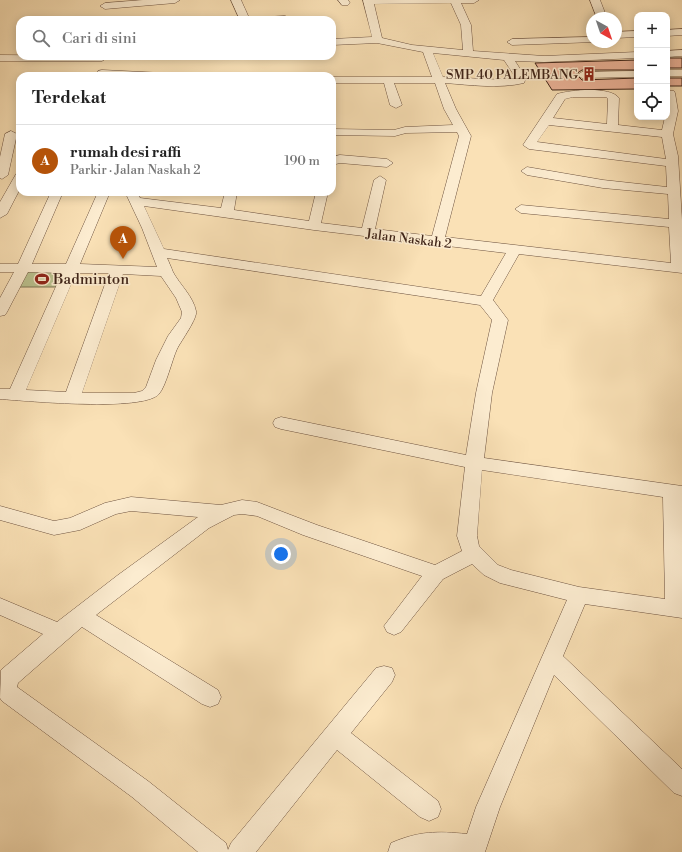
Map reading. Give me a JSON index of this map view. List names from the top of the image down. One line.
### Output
{"streets":{"street":["Jalan Naskah 2"]},"places":{"building":["SMP 40 PALEMBANG"],"sports":["Badminton"]},"north":"bottom right","page":{"map_buttons":["+","−"],"search":"Cari di sini","heading":"Terdekat","list":[{"mark":"A","name":"rumah desi raffi","note":"Parkir · Jalan Naskah 2","value":"190 m"}],"pins":"A"}}
